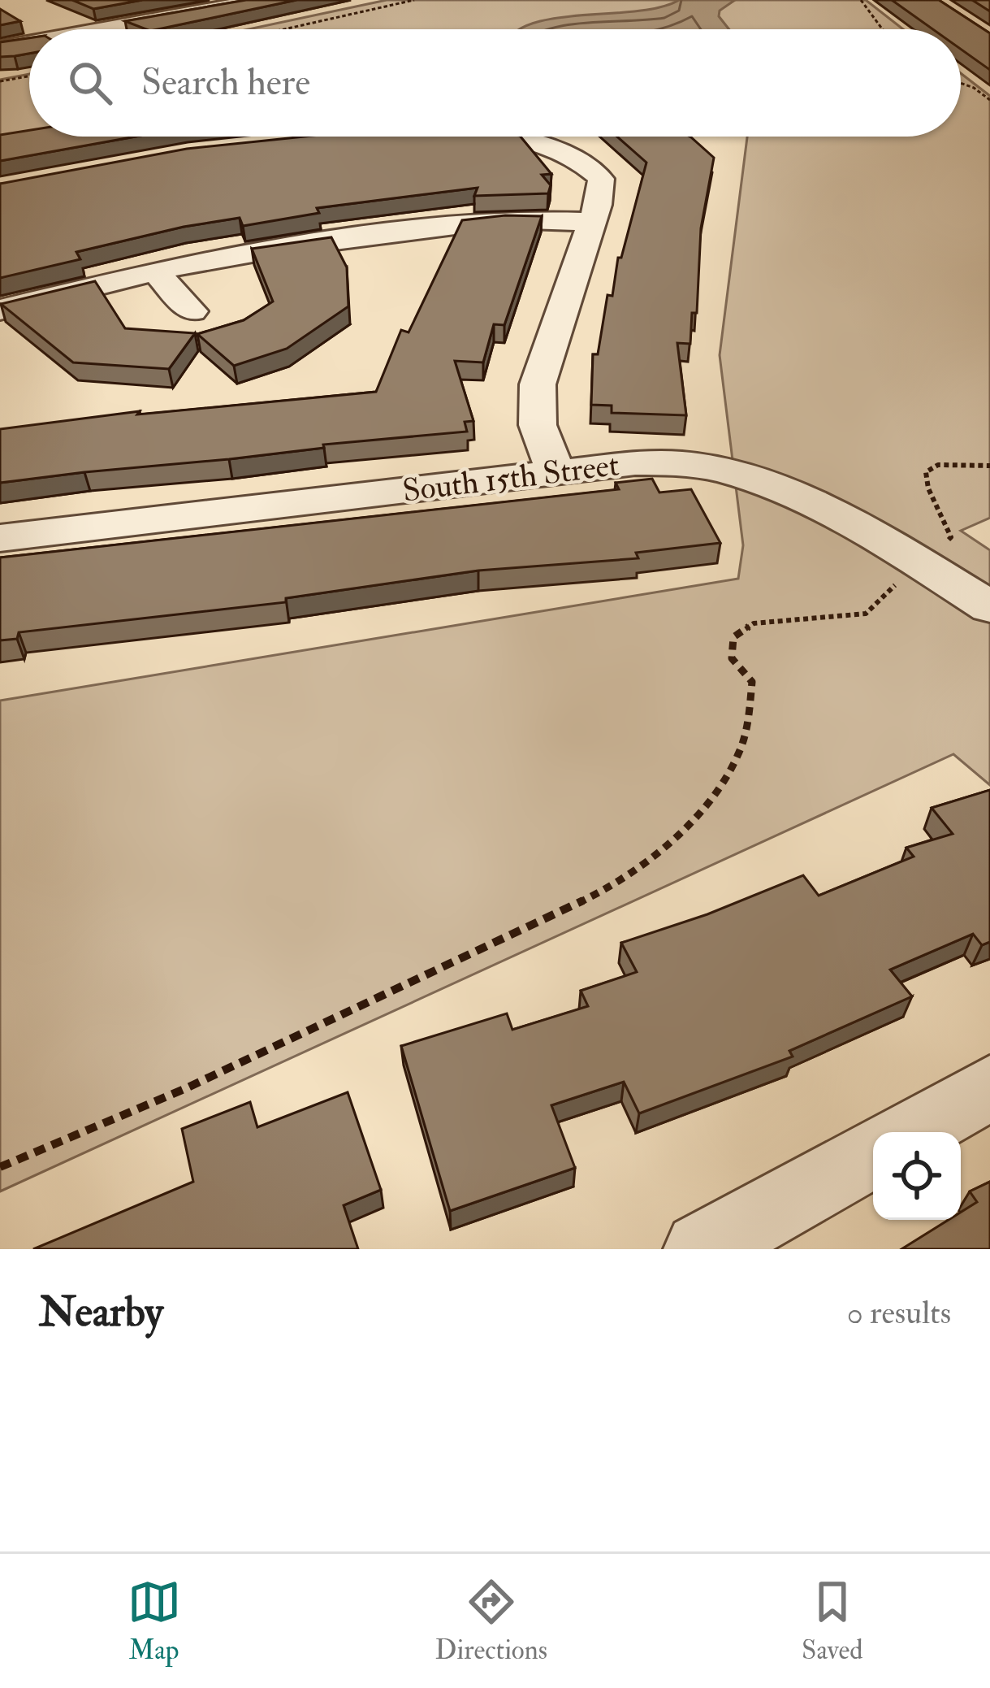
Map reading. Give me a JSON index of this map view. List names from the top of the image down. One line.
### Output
{"streets":{"street":["South 15th Street"]},"page":{"search":"Search here","heading":["Nearby","0 results"],"nav":["Map","Directions","Saved"]}}
